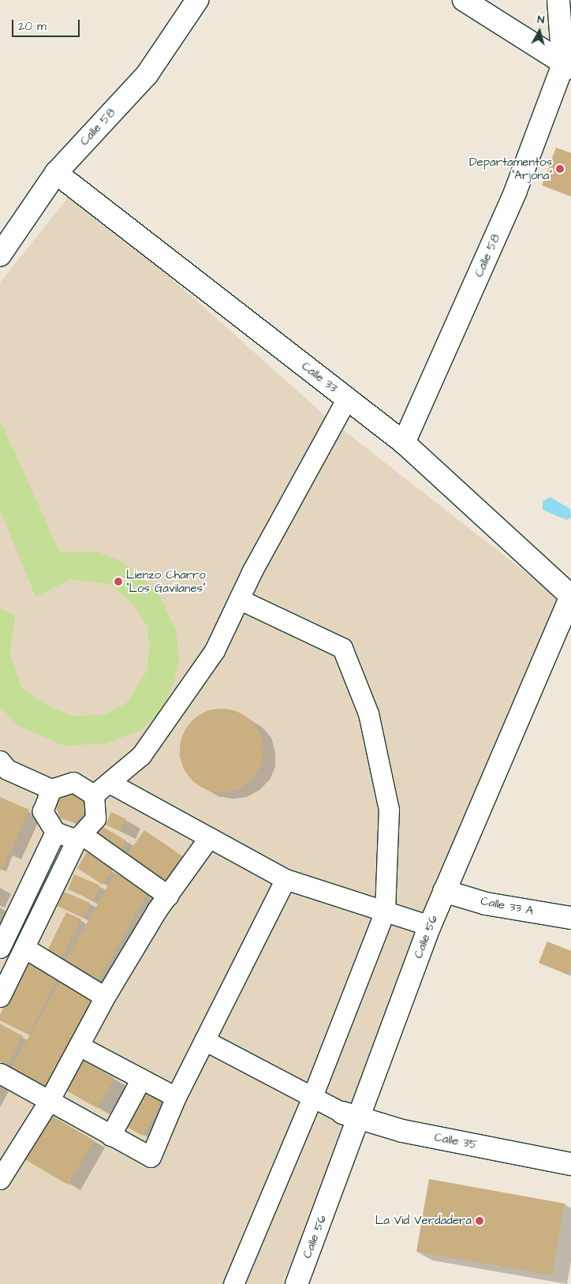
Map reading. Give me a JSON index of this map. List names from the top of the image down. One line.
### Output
{"streets":{"street":["Calle 58","Calle 33","Calle 33 A","Calle 56","Calle 35"]},"crossings":[["Calle 58","Calle 33"],["Calle 33","Calle 56"],["Calle 33 A","Calle 56"],["Calle 56","Calle 35"]],"places":["Departamentos \"Arjona\"","Lienzo Charro \"Los Gavilanes\"","La Vid Verdadera"],"scale_bar":"20 m","north":"top"}
